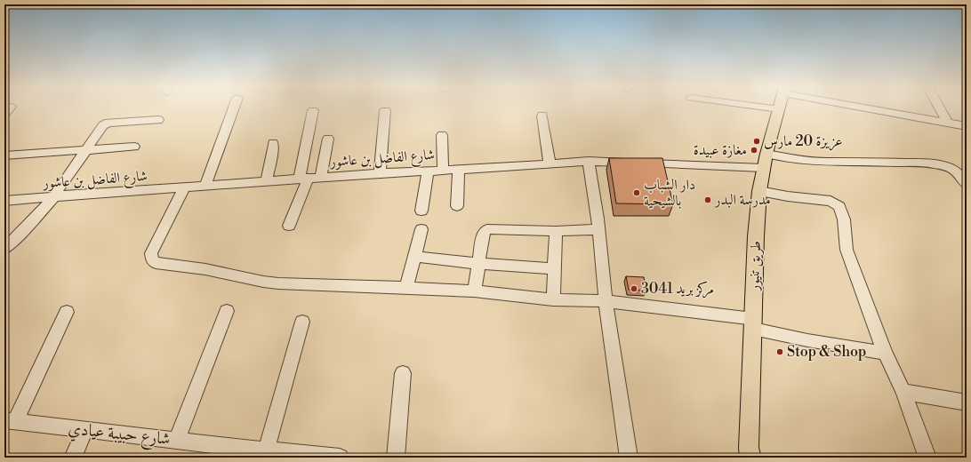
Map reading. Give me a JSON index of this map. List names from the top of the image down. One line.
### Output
{"streets":{"main road":["طريق تنيور"],"street":["شارع الفاضل بن عاشور","شارع حبيبة عيادي"]},"crossings":[["شارع الفاضل بن عاشور","طريق تنيور"]],"places":["عزيزة 20 مارس","مغازة عبيدة","دار الشباب بالشيحية","مدرسة البدر","مركز بريد 3041","Stop & Shop"]}
